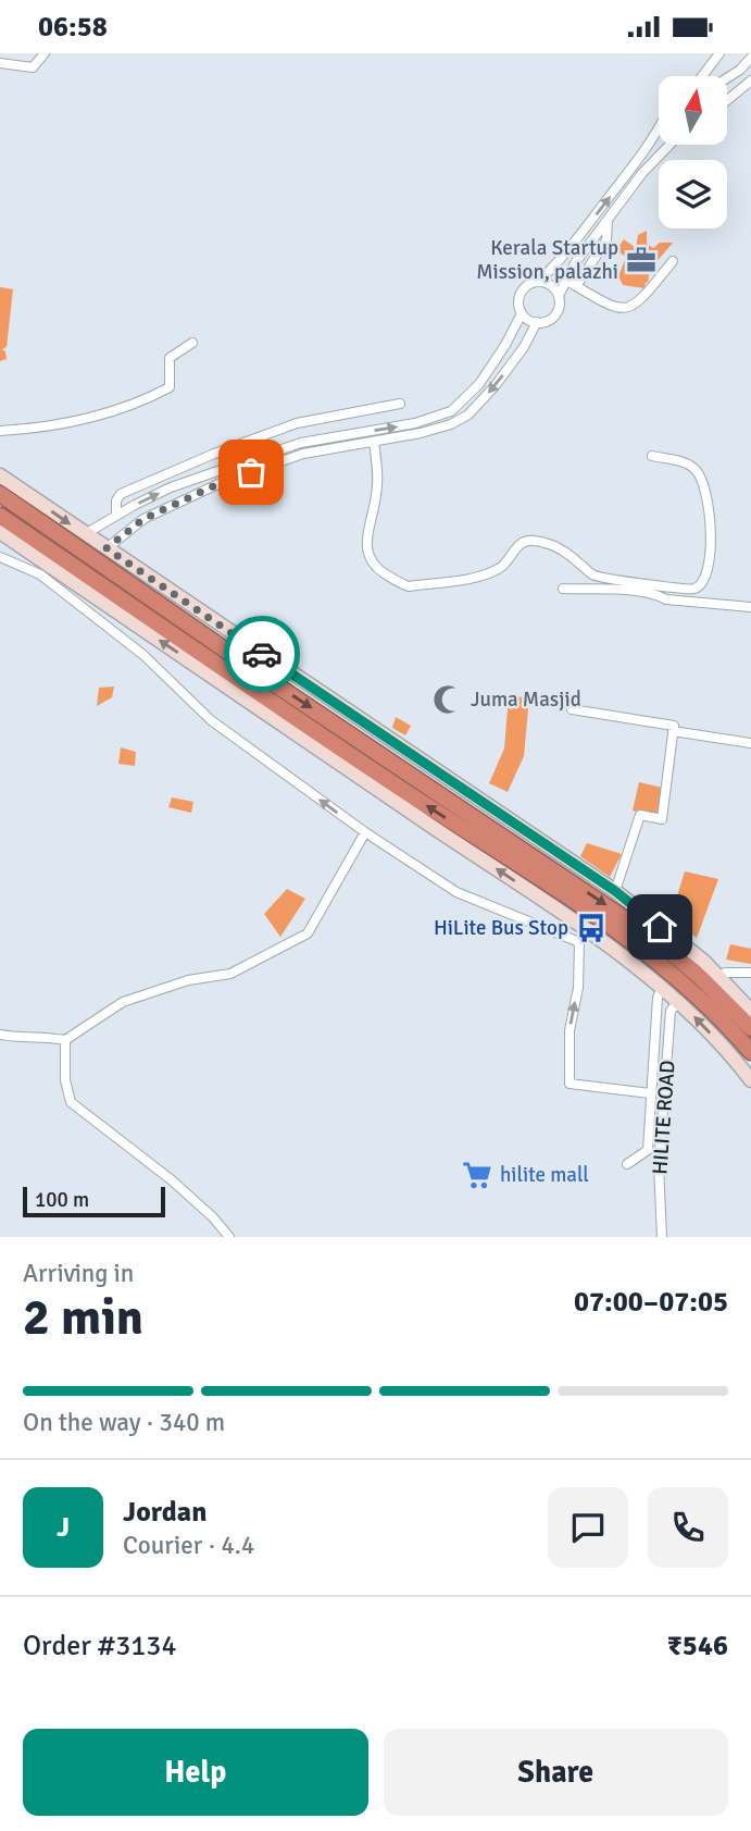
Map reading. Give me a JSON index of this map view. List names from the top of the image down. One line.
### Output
{"streets":{"street":["HILITE ROAD"]},"places":{"office":["Kerala Startup Mission, palazhi"],"mosque":["Juma Masjid"],"bus stop":["HiLite Bus Stop"],"supermarket":["hilite mall"]},"scale_bar":"100 m","north":"top","page":{"status":"06:58","scale":"100 m","heading":["2 min","Arriving in","07:00–07:05"],"panel":["Jordan","Courier · 4.4","Order #3134","₹546"],"bar":"On the way · 340 m","round":"J","buttons":["Help","Share"]}}
